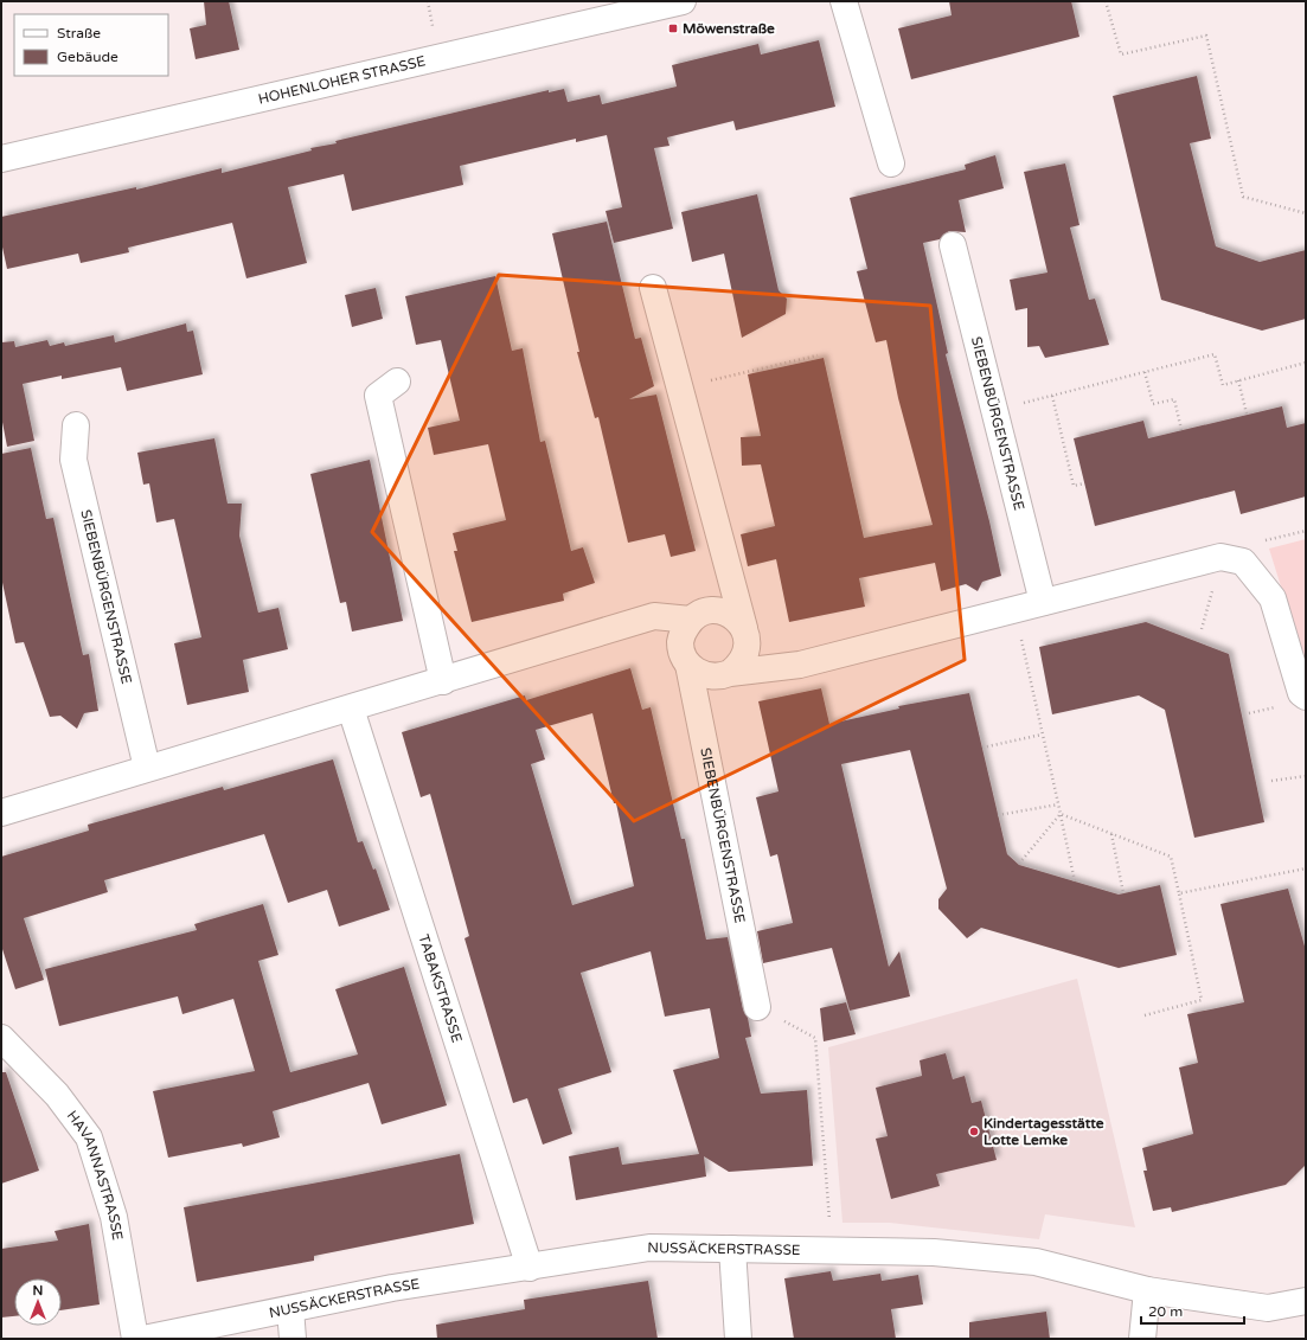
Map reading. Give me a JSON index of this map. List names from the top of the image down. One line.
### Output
{"streets":{"street":["HOHENLOHER STRASSE","SIEBENBÜRGENSTRASSE","TABAKSTRASSE","HAVANNASTRASSE","NUSSÄCKERSTRASSE"]},"crossings":[["TABAKSTRASSE","NUSSÄCKERSTRASSE"]],"places":{"transit":["Möwenstraße"],"other":["Kindertagesstätte Lotte Lemke"]},"legend":["Straße","Gebäude"],"scale_bar":"20 m","north":"top"}
